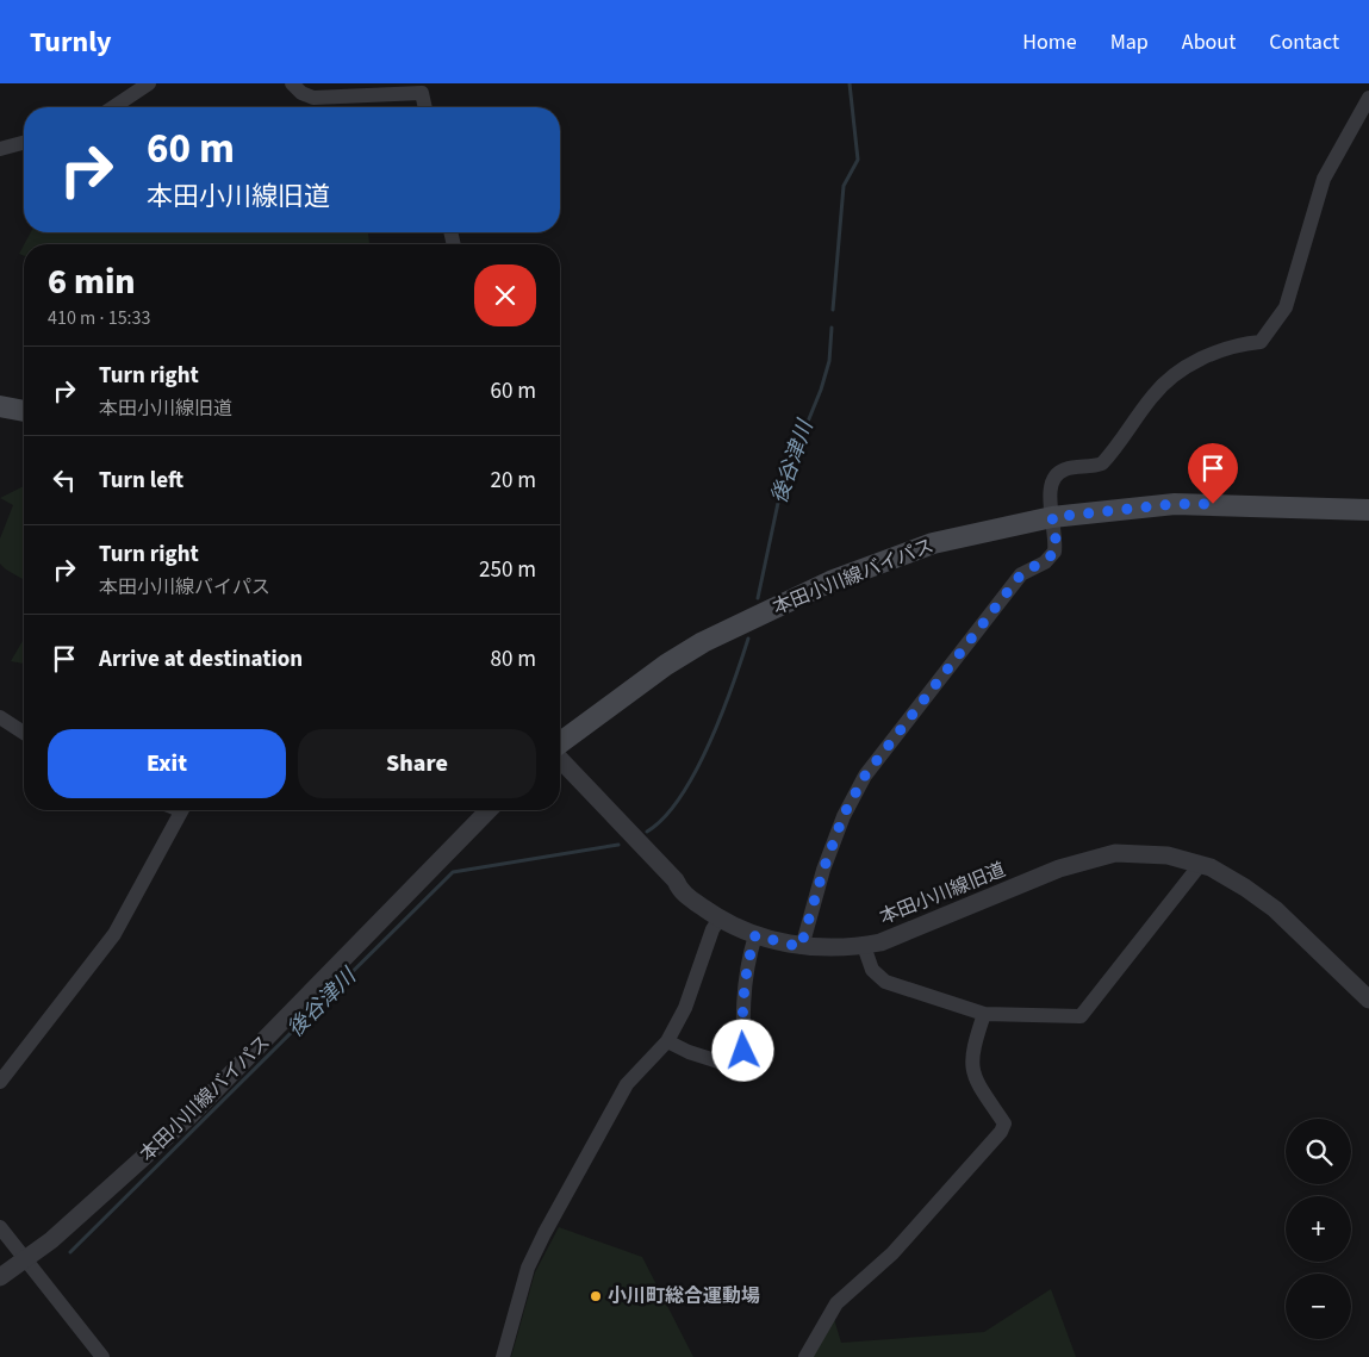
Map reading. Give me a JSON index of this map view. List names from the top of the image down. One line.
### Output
{"streets":{"main road":["本田小川線バイパス"],"street":["本田小川線旧道"]},"water":["後谷津川"],"places":["小川町総合運動場"],"page":{"header":"Turnly","nav":["Home","Map","About","Contact"],"turn":["60 m","本田小川線旧道"],"heading":["6 min","410 m · 15:33"],"list":[{"name":"Turn right","note":"本田小川線旧道","value":"60 m"},{"name":"Turn left","value":"20 m"},{"name":"Turn right","note":"本田小川線バイパス","value":"250 m"},{"name":"Arrive at destination","value":"80 m"}],"buttons":["Exit","Share"],"map_buttons":["+","−"]}}
